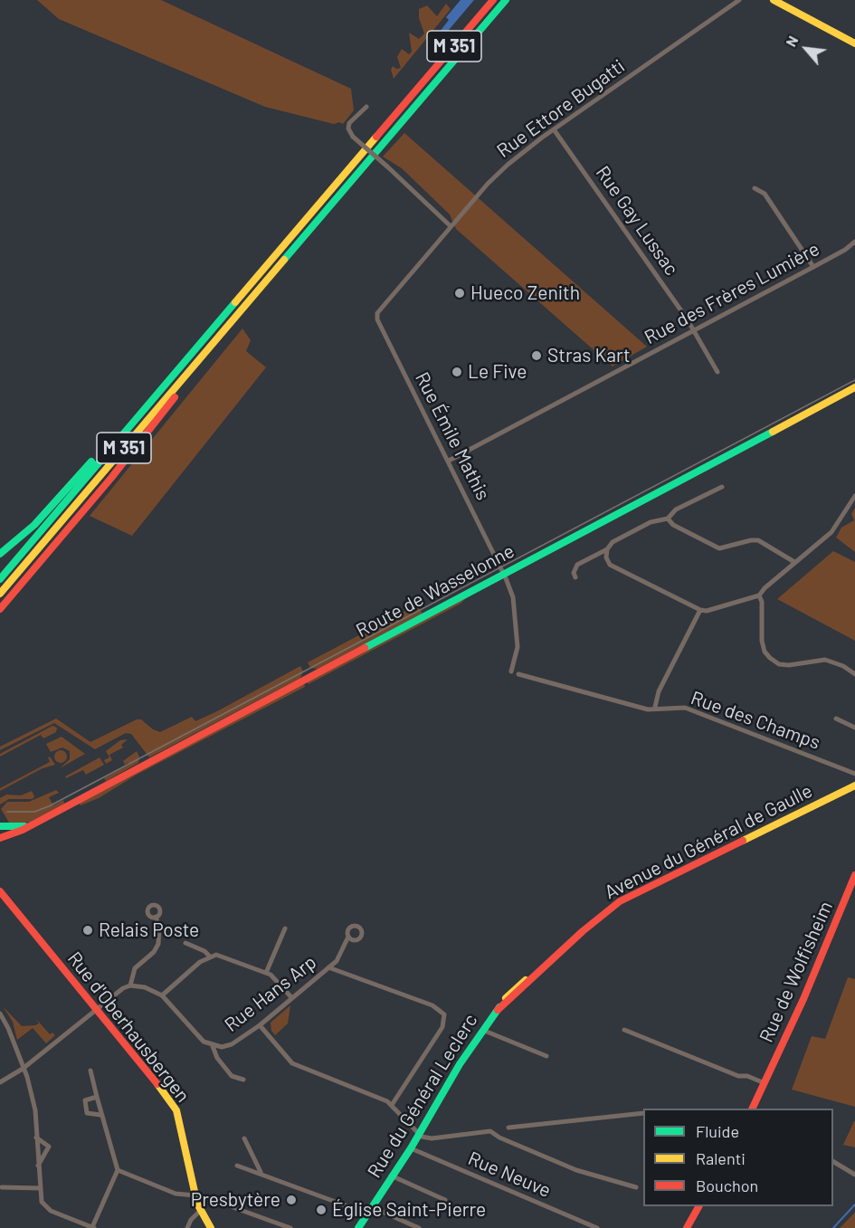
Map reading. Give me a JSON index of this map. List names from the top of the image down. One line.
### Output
{"streets":{"main road":["M 351","Route de Wasselonne","Avenue du Général de Gaulle","Rue de Wolfisheim","Rue d'Oberhausbergen","Rue du Général Leclerc"],"street":["Rue Ettore Bugatti","Rue Gay Lussac","Rue des Frères Lumière","Rue Émile Mathis","Rue des Champs","Rue Hans Arp","Rue Neuve"]},"crossings":[["Rue Ettore Bugatti","Rue Gay Lussac"],["Rue Ettore Bugatti","Rue Émile Mathis"],["Rue Gay Lussac","Rue des Frères Lumière"],["Rue des Frères Lumière","Rue Émile Mathis"],["Rue Émile Mathis","Route de Wasselonne"],["Avenue du Général de Gaulle","Rue du Général Leclerc"],["Rue du Général Leclerc","Rue Neuve"]],"places":["Hueco Zenith","Stras Kart","Le Five","Relais Poste","Presbytère","Église Saint-Pierre"],"legend":["Fluide","Ralenti","Bouchon"],"north":"top left"}
